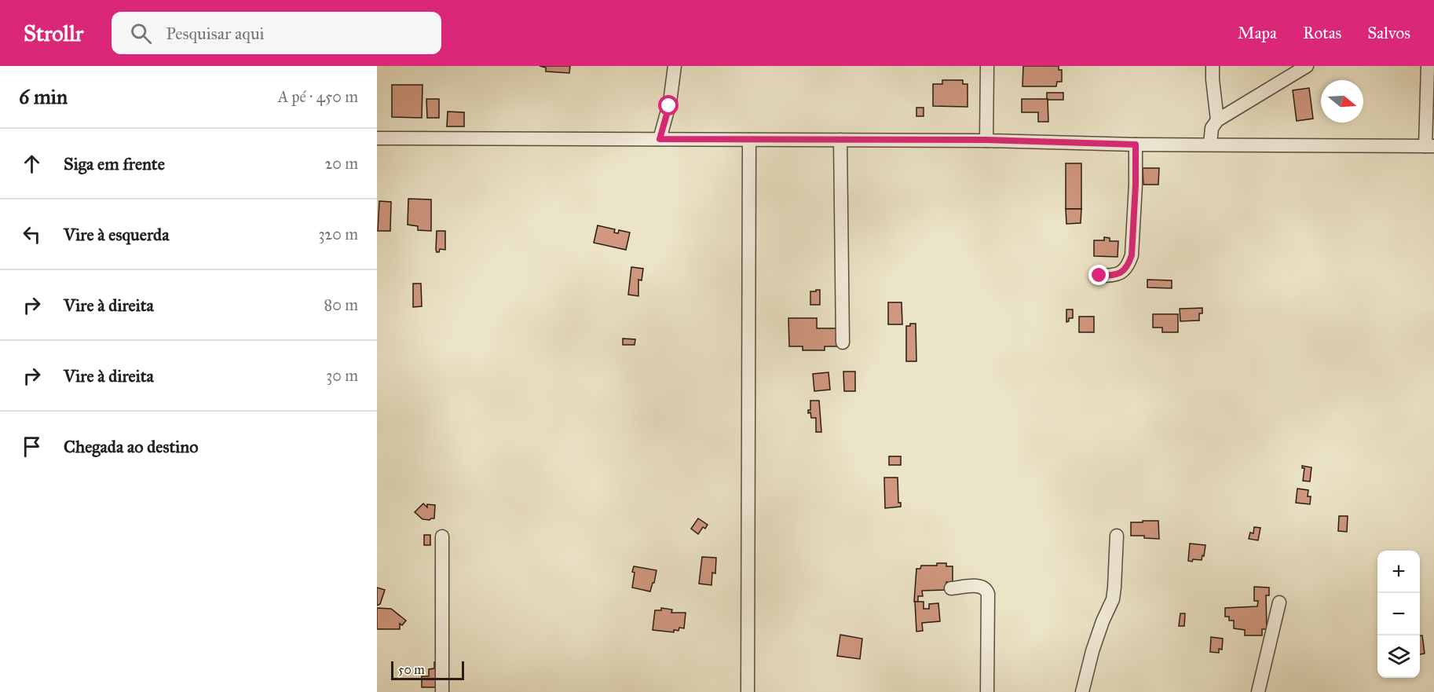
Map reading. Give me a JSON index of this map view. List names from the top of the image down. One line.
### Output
{"scale_bar":"50 m","north":"right","page":{"header":"Strollr","search":"Pesquisar aqui","nav":["Mapa","Rotas","Salvos"],"heading":["6 min","A pé · 450 m"],"list":[["Siga em frente","20 m"],["Vire à esquerda","320 m"],["Vire à direita","80 m"],["Vire à direita","30 m"],"Chegada ao destino"],"map_buttons":["+","−"],"scale":"50 m"}}
